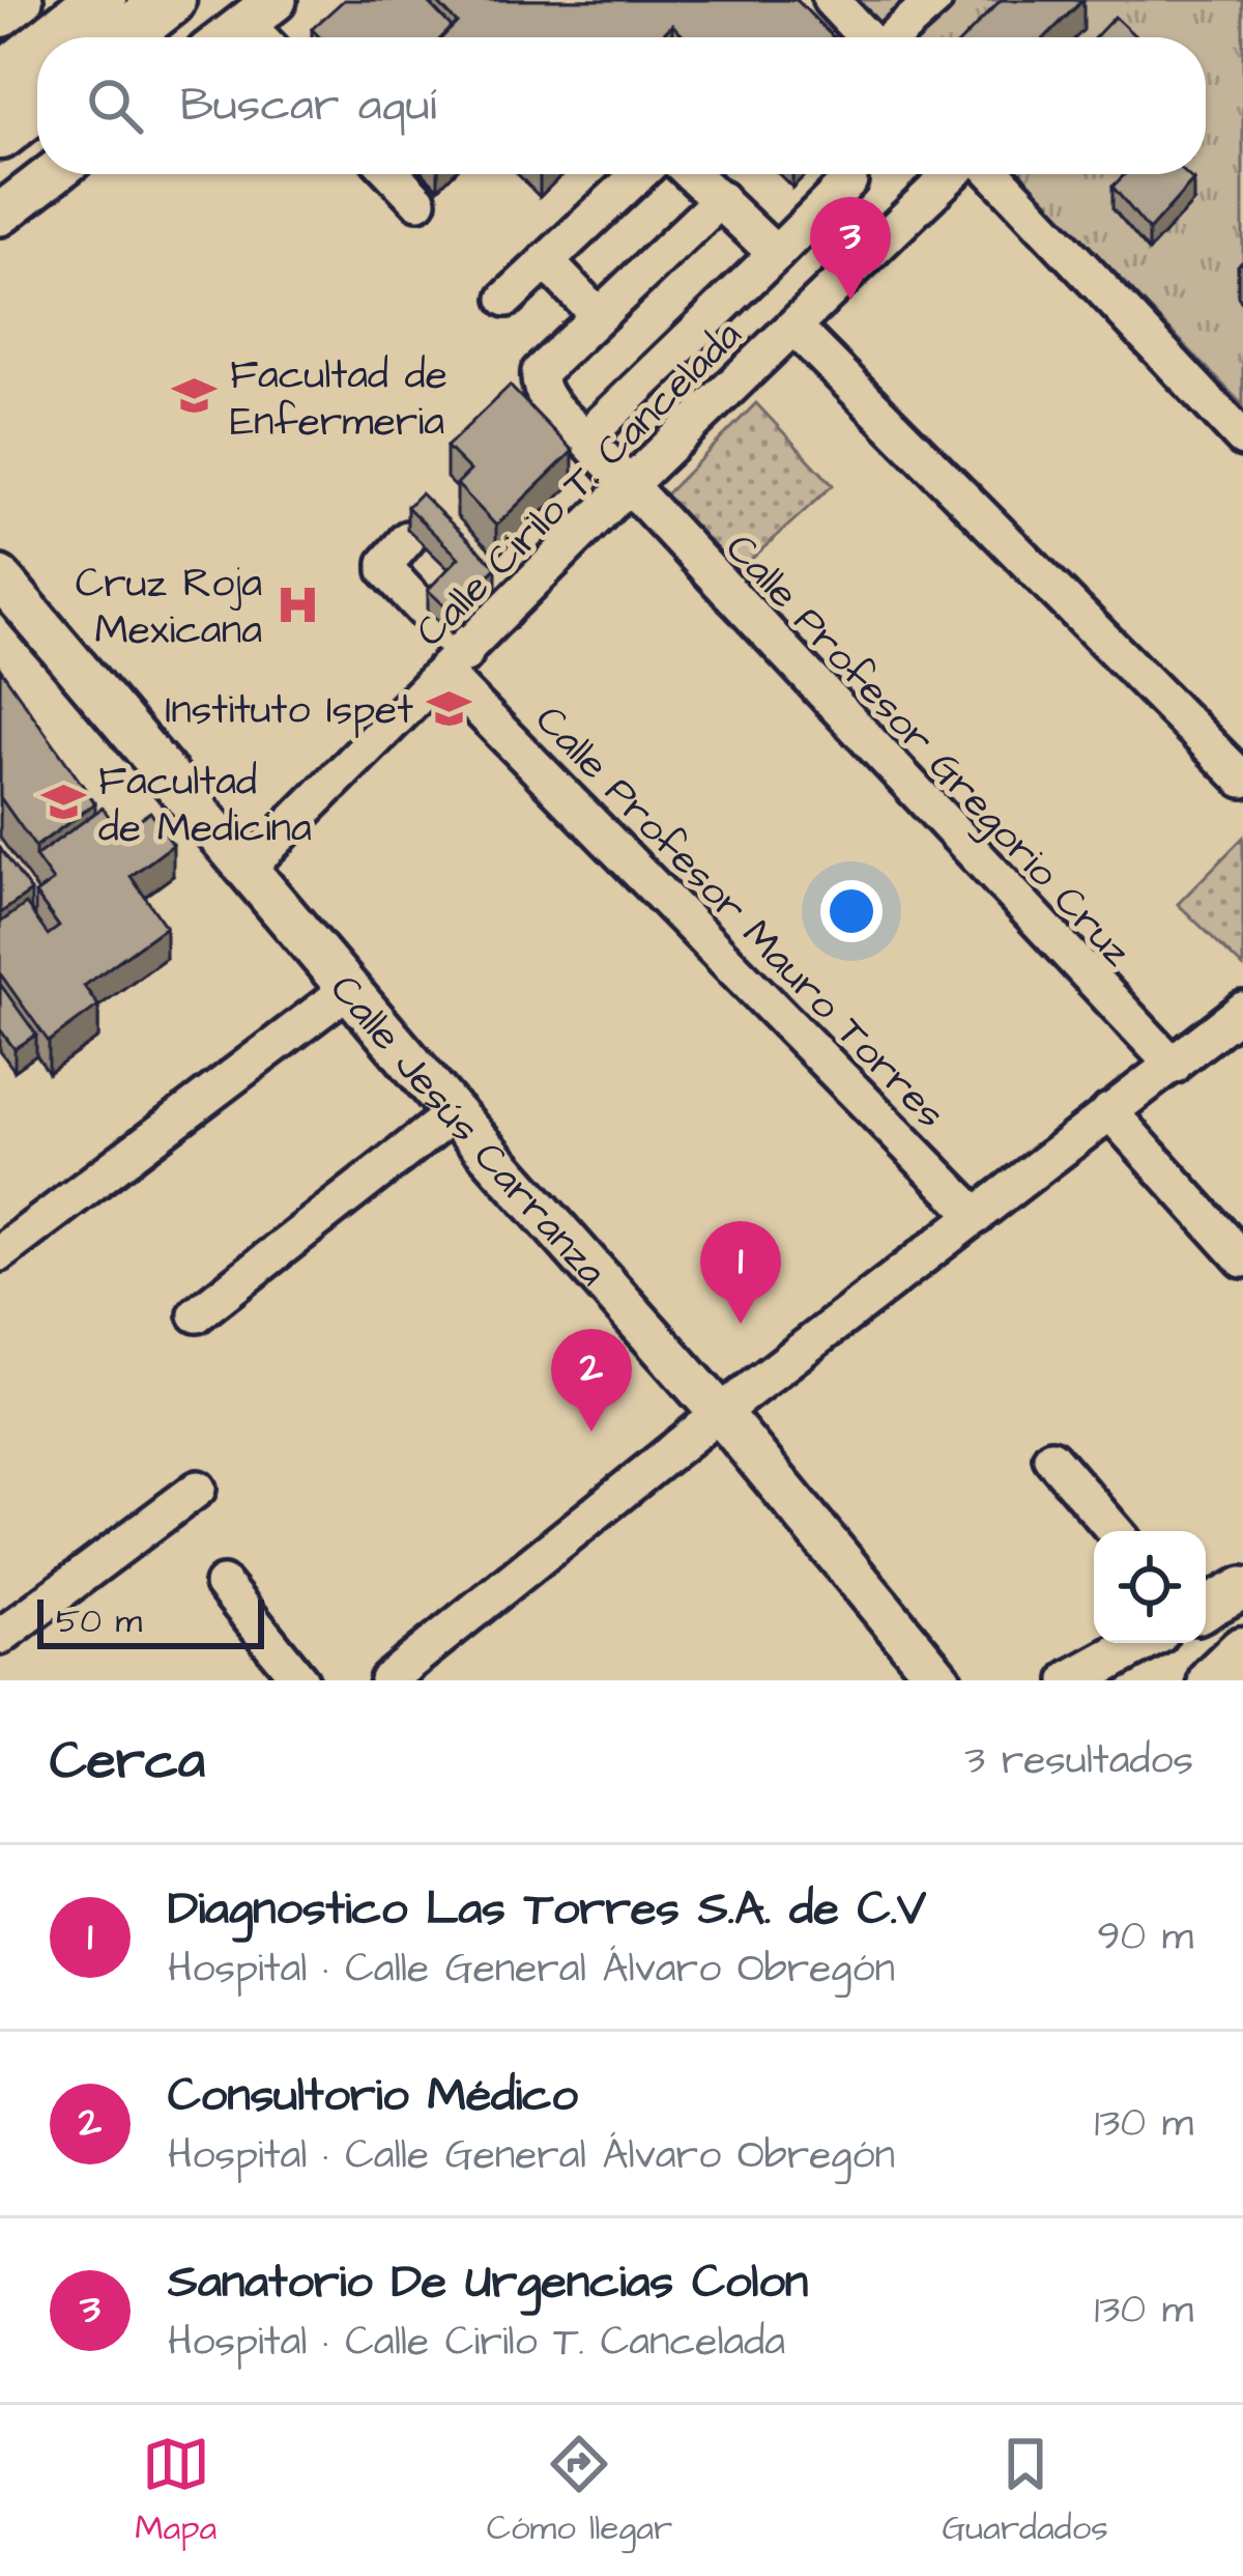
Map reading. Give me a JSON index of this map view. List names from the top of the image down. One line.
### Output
{"streets":{"main road":["Calle Jesús Carranza"],"street":["Calle Cirilo T. Cancelada","Calle Profesor Gregorio Cruz","Calle Profesor Mauro Torres"]},"crossings":[["Calle Cirilo T. Cancelada","Calle Profesor Gregorio Cruz"],["Calle Cirilo T. Cancelada","Calle Profesor Mauro Torres"],["Calle Cirilo T. Cancelada","Calle Jesús Carranza"]],"places":{"school or university":["Facultad de Enfermeria","Instituto Ispet","Facultad de Medicina"],"hospital":["Cruz Roja Mexicana"]},"scale_bar":"50 m","page":{"search":"Buscar aquí","pins":["3","1","2"],"scale":"50 m","heading":["Cerca","3 resultados"],"list":[{"mark":"1","name":"Diagnostico Las Torres S.A. de C.V","note":"Hospital · Calle General Álvaro Obregón","value":"90 m"},{"mark":"2","name":"Consultorio Médico","note":"Hospital · Calle General Álvaro Obregón","value":"130 m"},{"mark":"3","name":"Sanatorio De Urgencias Colon","note":"Hospital · Calle Cirilo T. Cancelada","value":"130 m"}],"nav":["Mapa","Cómo llegar","Guardados"]}}
